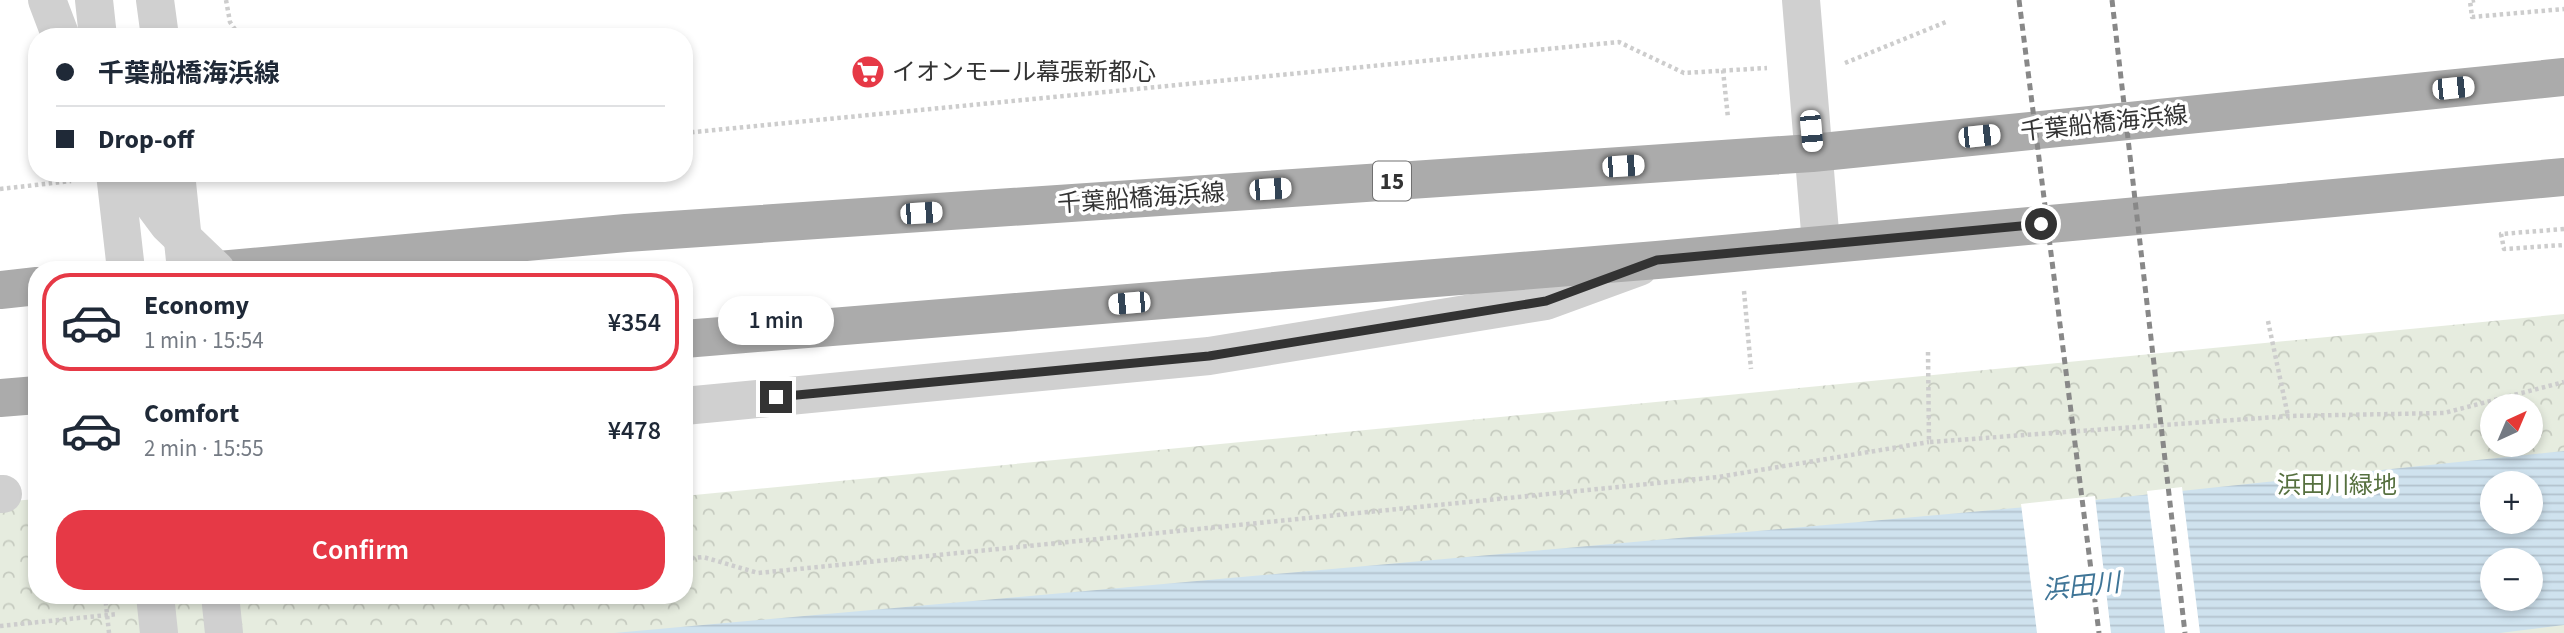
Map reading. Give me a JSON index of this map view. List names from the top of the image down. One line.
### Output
{"streets":{"main road":["千葉船橋海浜線","15"]},"water":["浜田川"],"parks":["浜田川緑地"],"places":{"supermarket":["イオンモール幕張新都心"]},"north":"top right","page":{"banner":["千葉船橋海浜線","Drop-off"],"list":[{"name":"Economy","note":"1 min · 15:54","value":"¥354"},{"name":"Comfort","note":"2 min · 15:55","value":"¥478"}],"bubble":"1 min","map_buttons":["+","−"],"buttons":"Confirm"}}
